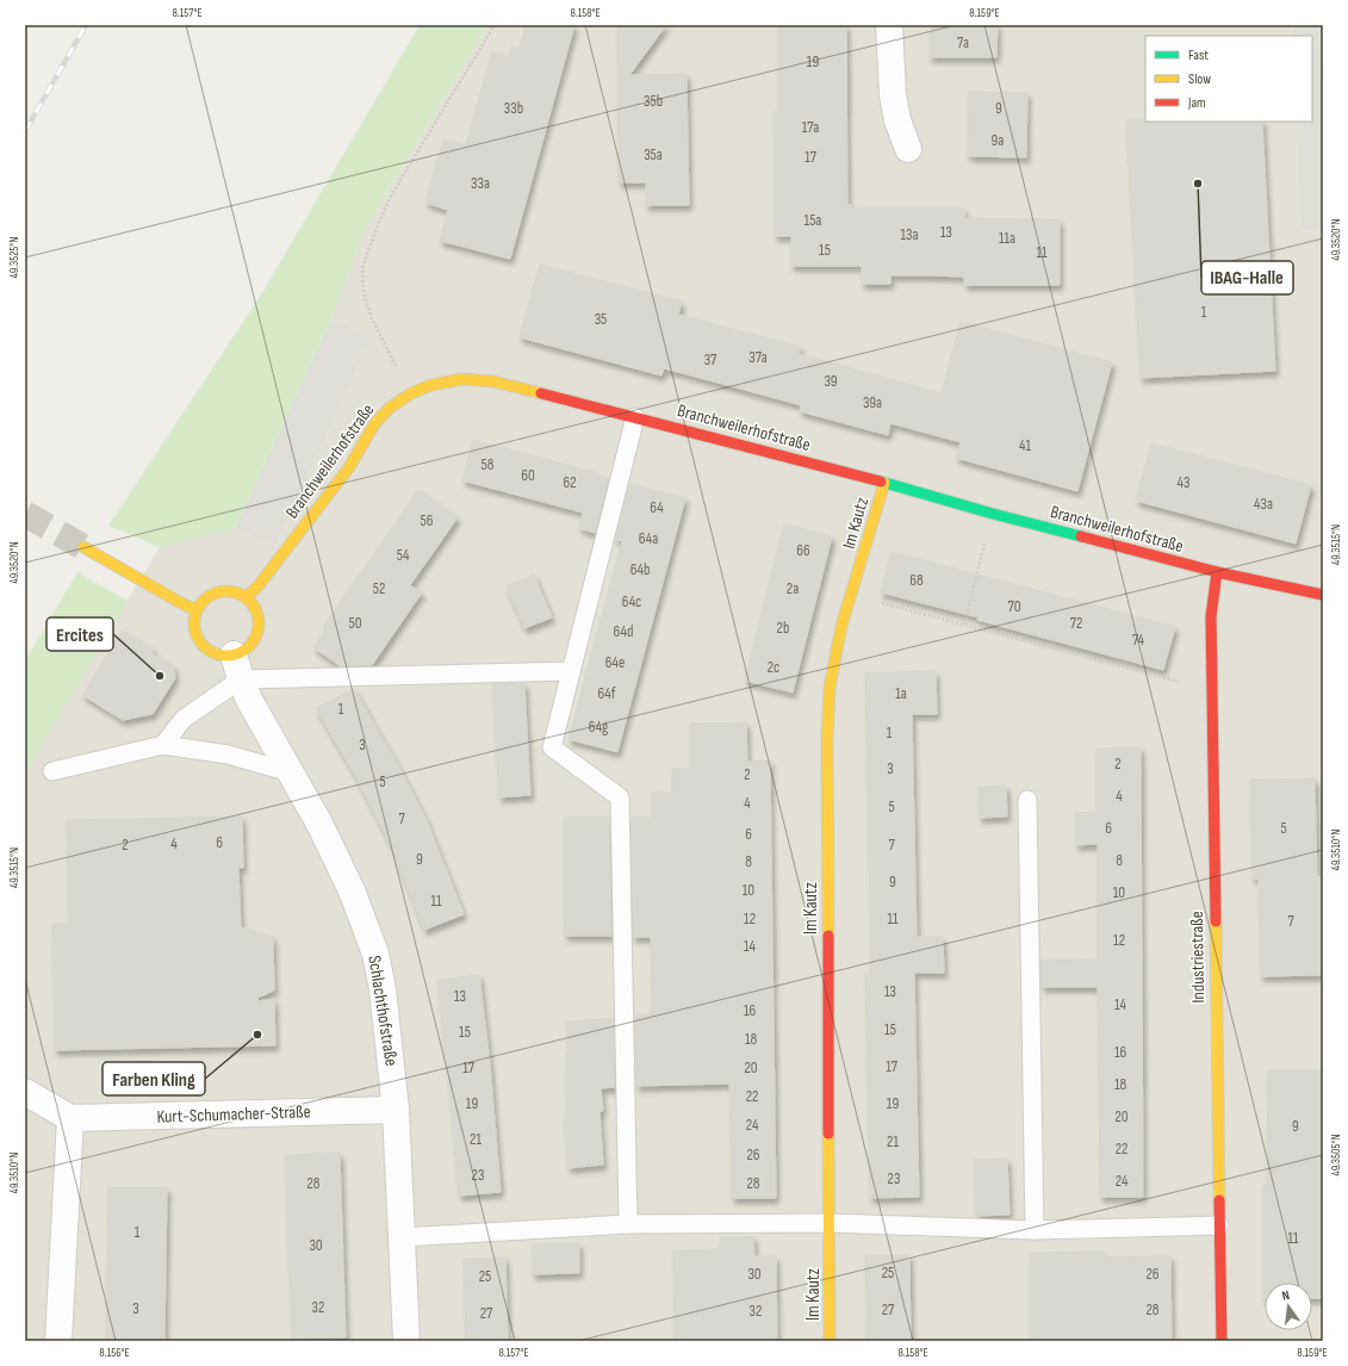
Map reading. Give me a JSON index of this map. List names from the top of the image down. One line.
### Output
{"streets":{"street":["Branchweilerhofstraße","Im Kautz","Industriestraße","Schlachthofstraße","Kurt-Schumacher-Straße"]},"crossings":[["Branchweilerhofstraße","Im Kautz"],["Branchweilerhofstraße","Industriestraße"],["Branchweilerhofstraße","Schlachthofstraße"],["Schlachthofstraße","Kurt-Schumacher-Straße"]],"places":["IBAG-Halle","Ercites","Farben Kling"],"house_numbers":["7a","19","35b","33b","9","17a","9a","35a","17","33a","15a","13","13a","11a","15","11","1","35","37a","37","39","39a","41","58","60","62","43","43a","64","56","64a","66","54","64b","68","52","2a","64c","70","50","72","2b","64d","74","64e","2c","64f","1a","1","64g","1","3","2","3","2","5","4","4","5","7","6","5","6","6","4","2","7","9","8","8","9","10","10","11","12","11","7","12","14","13","13","14","16","15","15","18","16","17","17","20","18","22","19","19","20","24","9","21","21","22","26","23","23","24","28","28","1","11","30","25","30","26","25","32","3","27","28","32","27"],"legend":["Fast","Slow","Jam"],"north":"top","coordinates":["8.157°E","8.158°E","8.159°E","49.3520°N","49.3525°N","49.3515°N","49.3510°N","49.3505°N","8.156°E"]}
